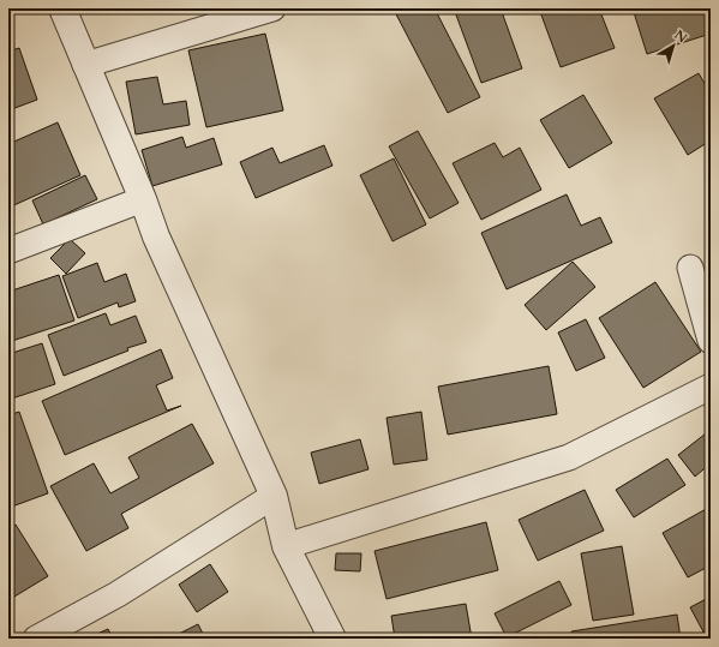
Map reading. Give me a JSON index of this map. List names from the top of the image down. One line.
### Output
{"north":"top right"}
